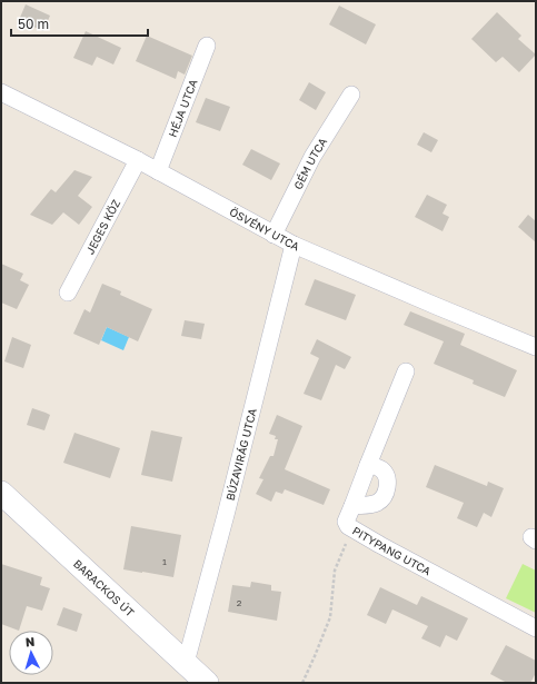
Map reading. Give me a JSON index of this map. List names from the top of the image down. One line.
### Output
{"streets":{"street":["HÉJA UTCA","GÉM UTCA","JEGES KÖZ","ÖSVÉNY UTCA","BÚZAVIRÁG UTCA","PITYPANG UTCA","BARACKOS ÚT"]},"crossings":[["HÉJA UTCA","ÖSVÉNY UTCA"],["GÉM UTCA","ÖSVÉNY UTCA"],["JEGES KÖZ","ÖSVÉNY UTCA"],["ÖSVÉNY UTCA","BÚZAVIRÁG UTCA"],["BÚZAVIRÁG UTCA","BARACKOS ÚT"]],"house_numbers":["1","2"],"scale_bar":"50 m","north":"top"}
